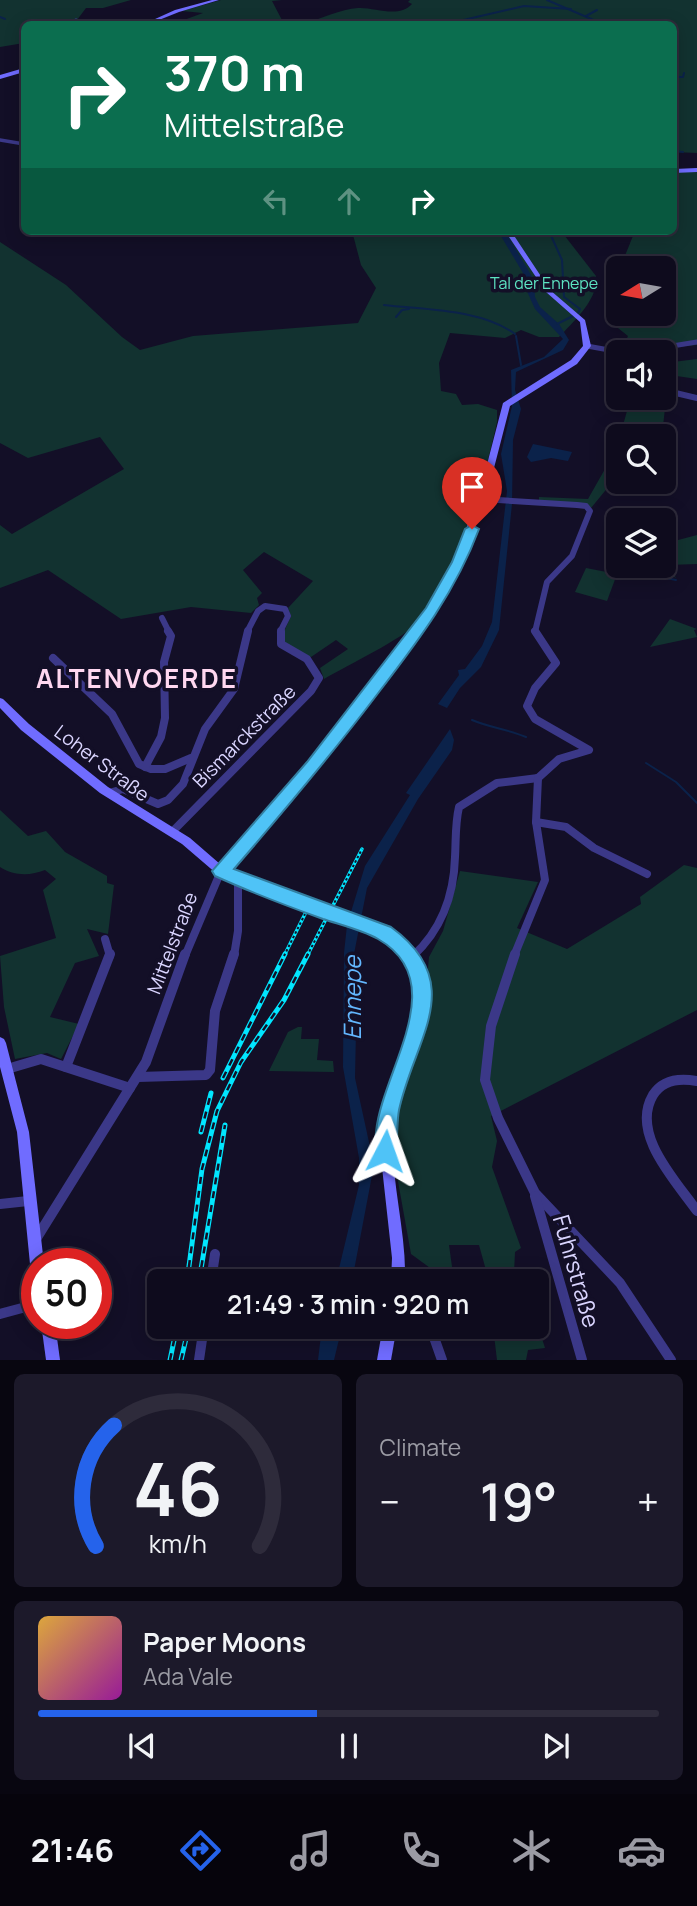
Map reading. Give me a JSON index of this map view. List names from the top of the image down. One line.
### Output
{"streets":{"street":["Bismarckstraße","Loher Straße","Mittelstraße","Fuhrstraße"]},"crossings":[["Bismarckstraße","Loher Straße"],["Loher Straße","Mittelstraße"]],"districts":["ALTENVOERDE"],"water":["Ennepe"],"parks":["Tal der Ennepe"],"north":"left","page":{"turn":["370 m","Mittelstraße"],"limit":"50","trip":"21:49 · 3 min · 920 m","tile":"Climate","heat":["−","19°","+"],"song":["Paper Moons","Ada Vale"],"tabs":"21:46","gauge":["46","km/h"]}}
